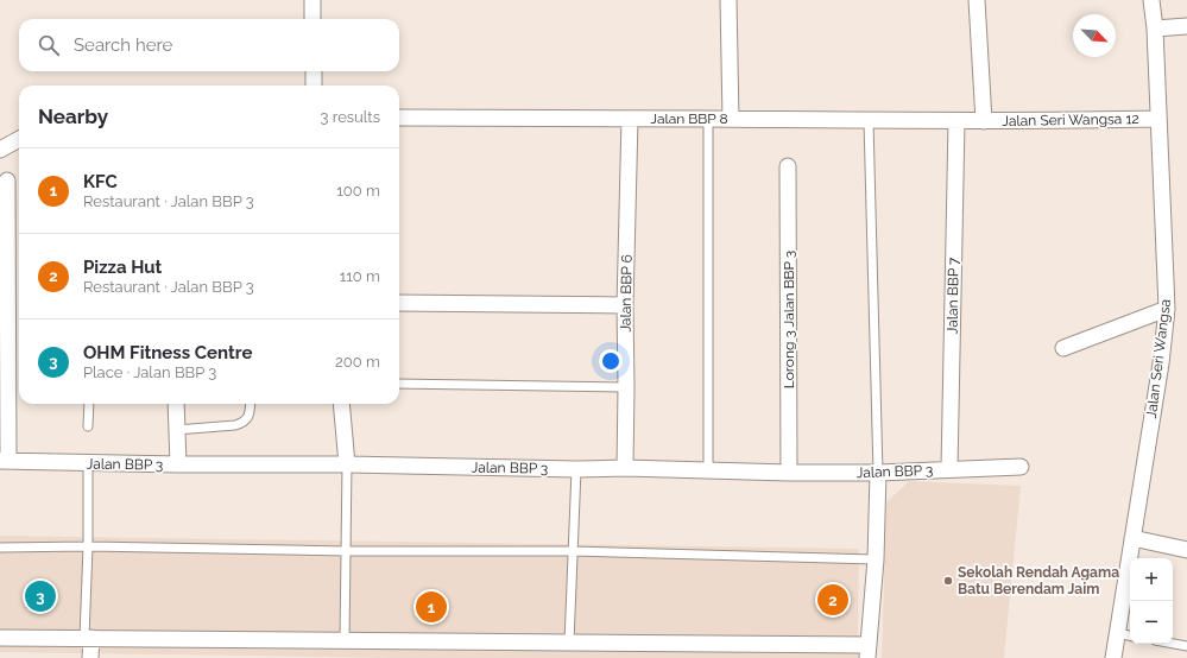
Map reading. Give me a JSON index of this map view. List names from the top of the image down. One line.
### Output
{"streets":{"street":["Jalan BBP 8","Jalan Seri Wangsa 12","Jalan BBP 6","Jalan BBP 7","Lorong 3 Jalan BBP 3","Jalan Seri Wangsa","Jalan BBP 3"]},"crossings":[["Jalan BBP 8","Jalan Seri Wangsa 12"],["Jalan BBP 8","Jalan BBP 6"],["Jalan BBP 8","Jalan BBP 7"],["Jalan Seri Wangsa 12","Jalan Seri Wangsa"],["Jalan BBP 6","Jalan BBP 3"],["Jalan BBP 7","Jalan BBP 3"],["Lorong 3 Jalan BBP 3","Jalan BBP 3"]],"places":["Sekolah Rendah Agama Batu Berendam Jaim"],"north":"bottom right","page":{"search":"Search here","heading":["Nearby","3 results"],"list":[{"mark":"1","name":"KFC","note":"Restaurant · Jalan BBP 3","value":"100 m"},{"mark":"2","name":"Pizza Hut","note":"Restaurant · Jalan BBP 3","value":"110 m"},{"mark":"3","name":"OHM Fitness Centre","note":"Place · Jalan BBP 3","value":"200 m"}],"map_buttons":["+","−"],"pins":["3","2","1"]}}
